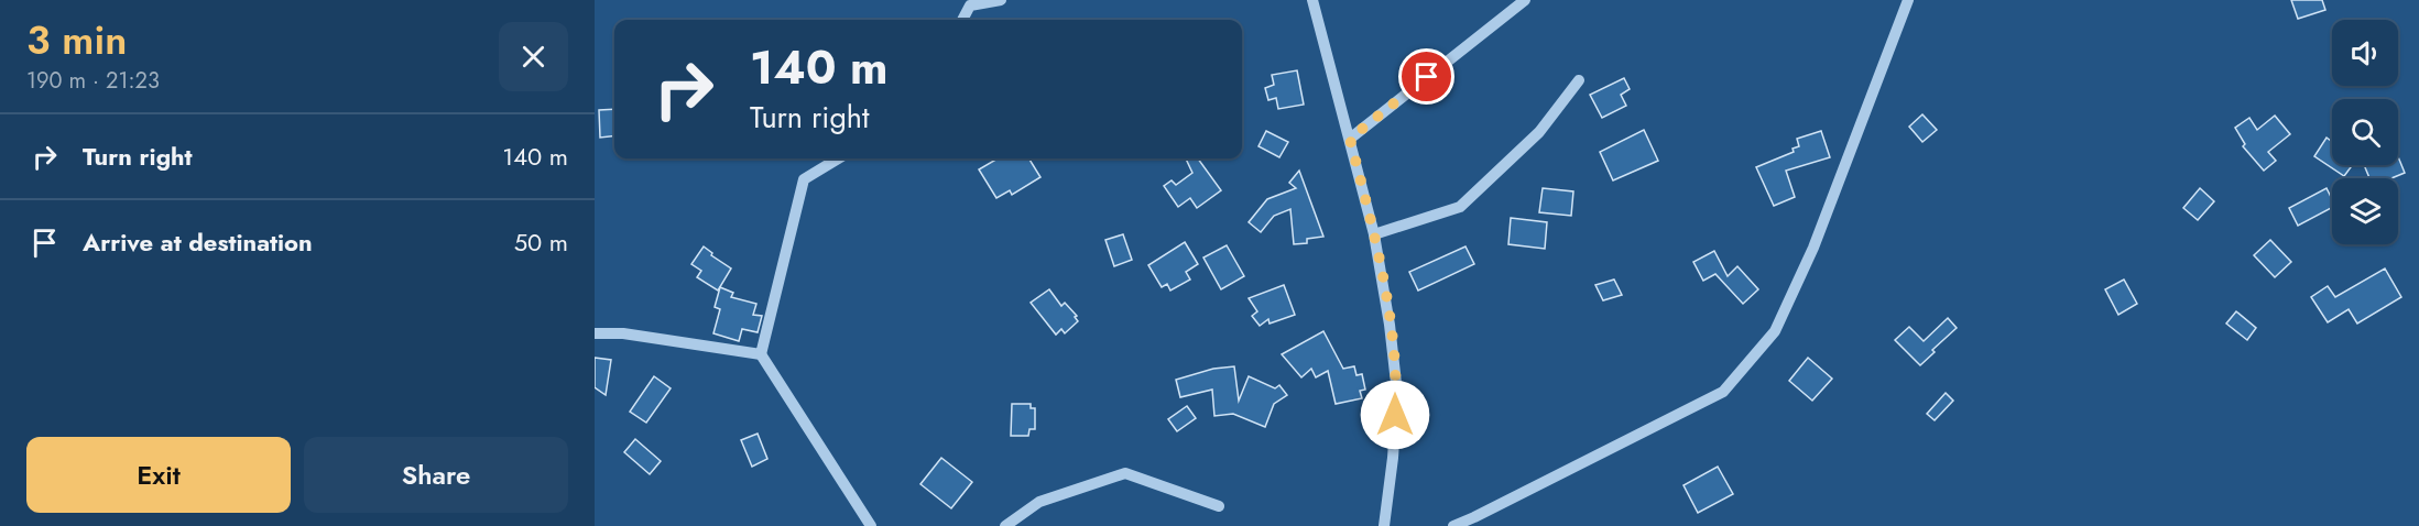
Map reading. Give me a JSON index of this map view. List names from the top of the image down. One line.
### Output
{"page":{"heading":["3 min","190 m · 21:23"],"turn":["140 m","Turn right"],"list":[{"name":"Turn right","value":"140 m"},{"name":"Arrive at destination","value":"50 m"}],"buttons":["Exit","Share"]}}
